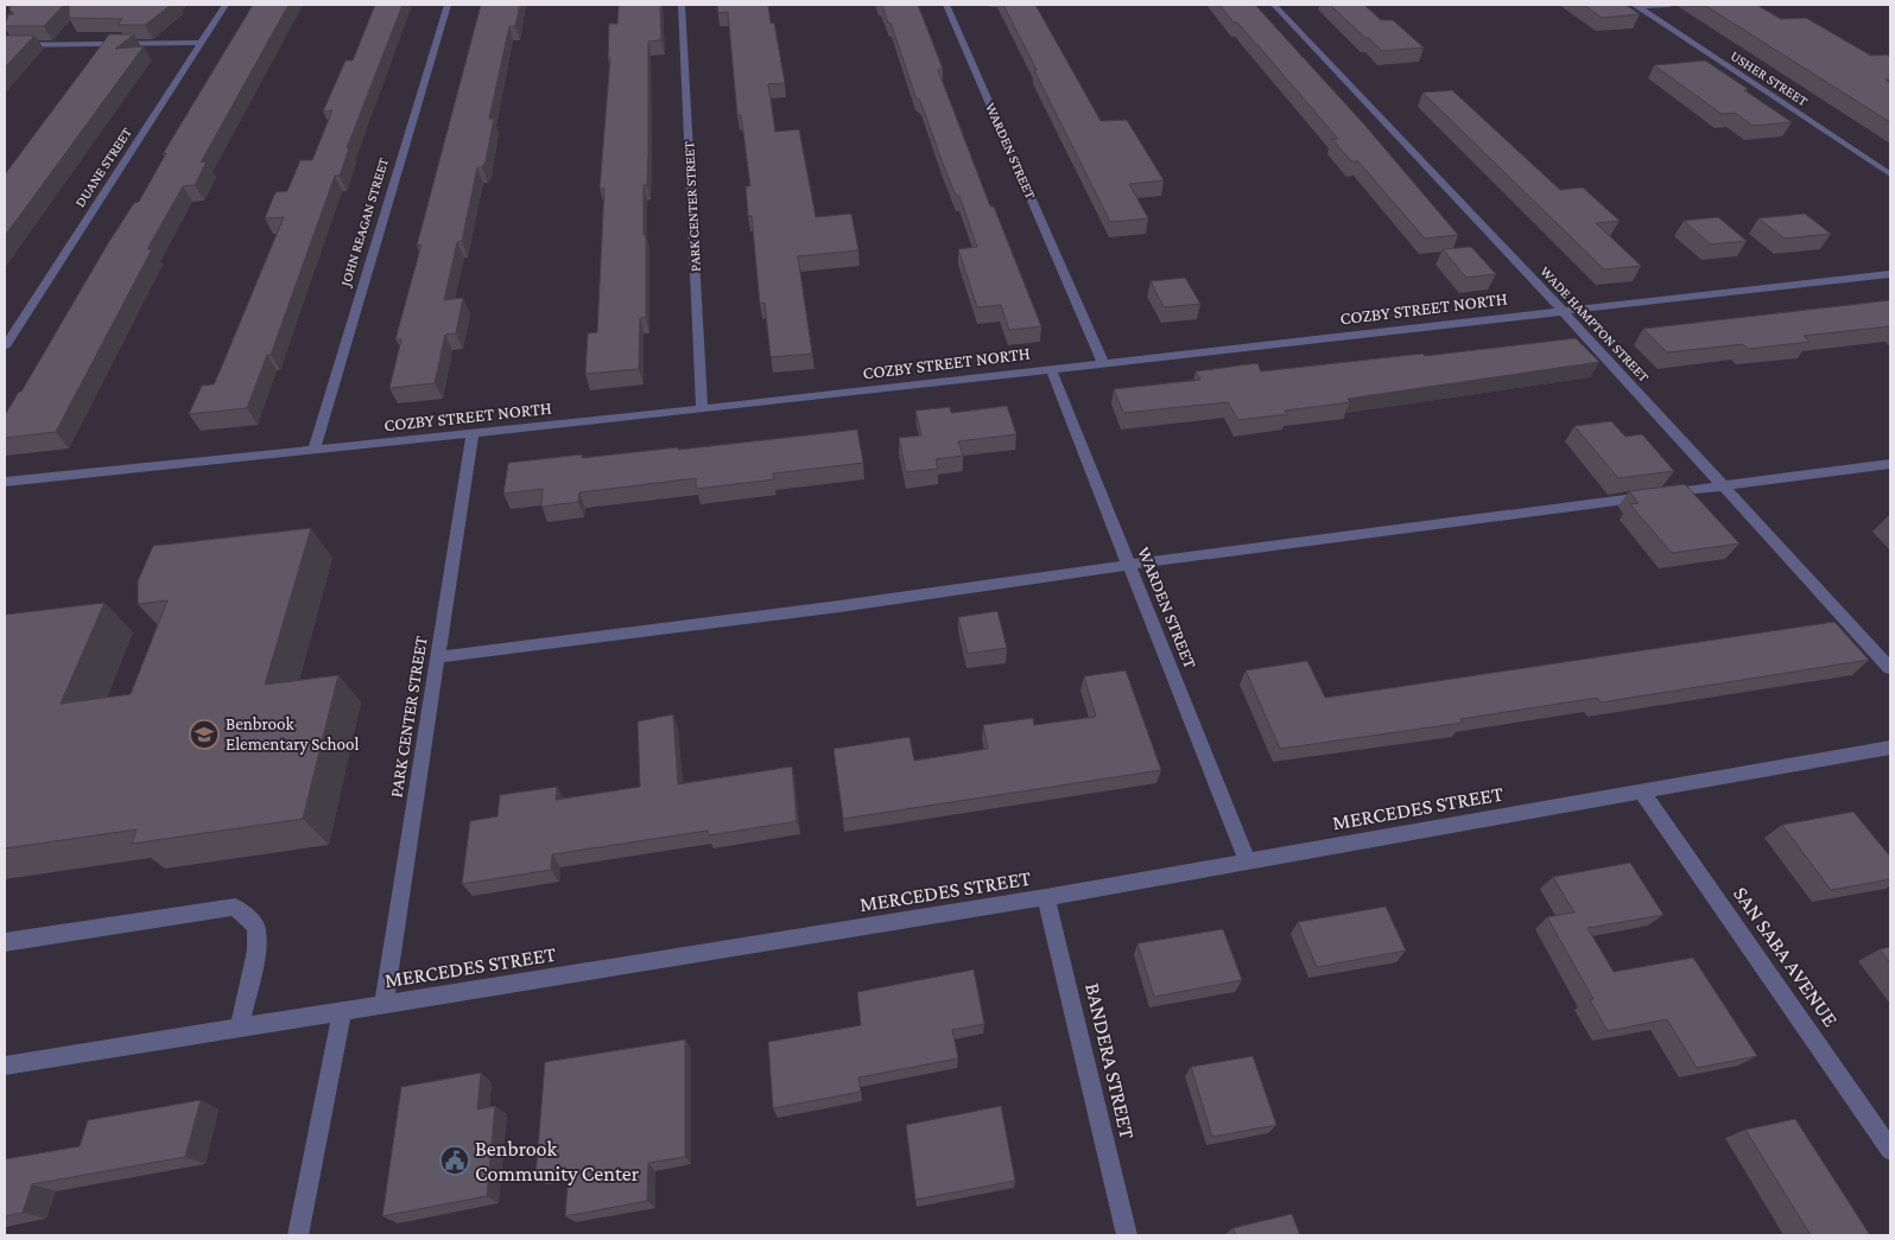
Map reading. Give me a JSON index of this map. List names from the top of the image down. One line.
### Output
{"streets":{"street":["USHER STREET","WARDEN STREET","DUANE STREET","PARK CENTER STREET","JOHN REAGAN STREET","COZBY STREET NORTH","WADE HAMPTON STREET","MERCEDES STREET","SAN SABA AVENUE","BANDERA STREET"]},"crossings":[["WARDEN STREET","COZBY STREET NORTH"],["WARDEN STREET","MERCEDES STREET"],["PARK CENTER STREET","COZBY STREET NORTH"],["PARK CENTER STREET","MERCEDES STREET"],["JOHN REAGAN STREET","COZBY STREET NORTH"],["COZBY STREET NORTH","WADE HAMPTON STREET"],["MERCEDES STREET","SAN SABA AVENUE"],["MERCEDES STREET","BANDERA STREET"]],"places":{"school or university":["Benbrook Elementary School"],"public building":["Benbrook Community Center"]}}
